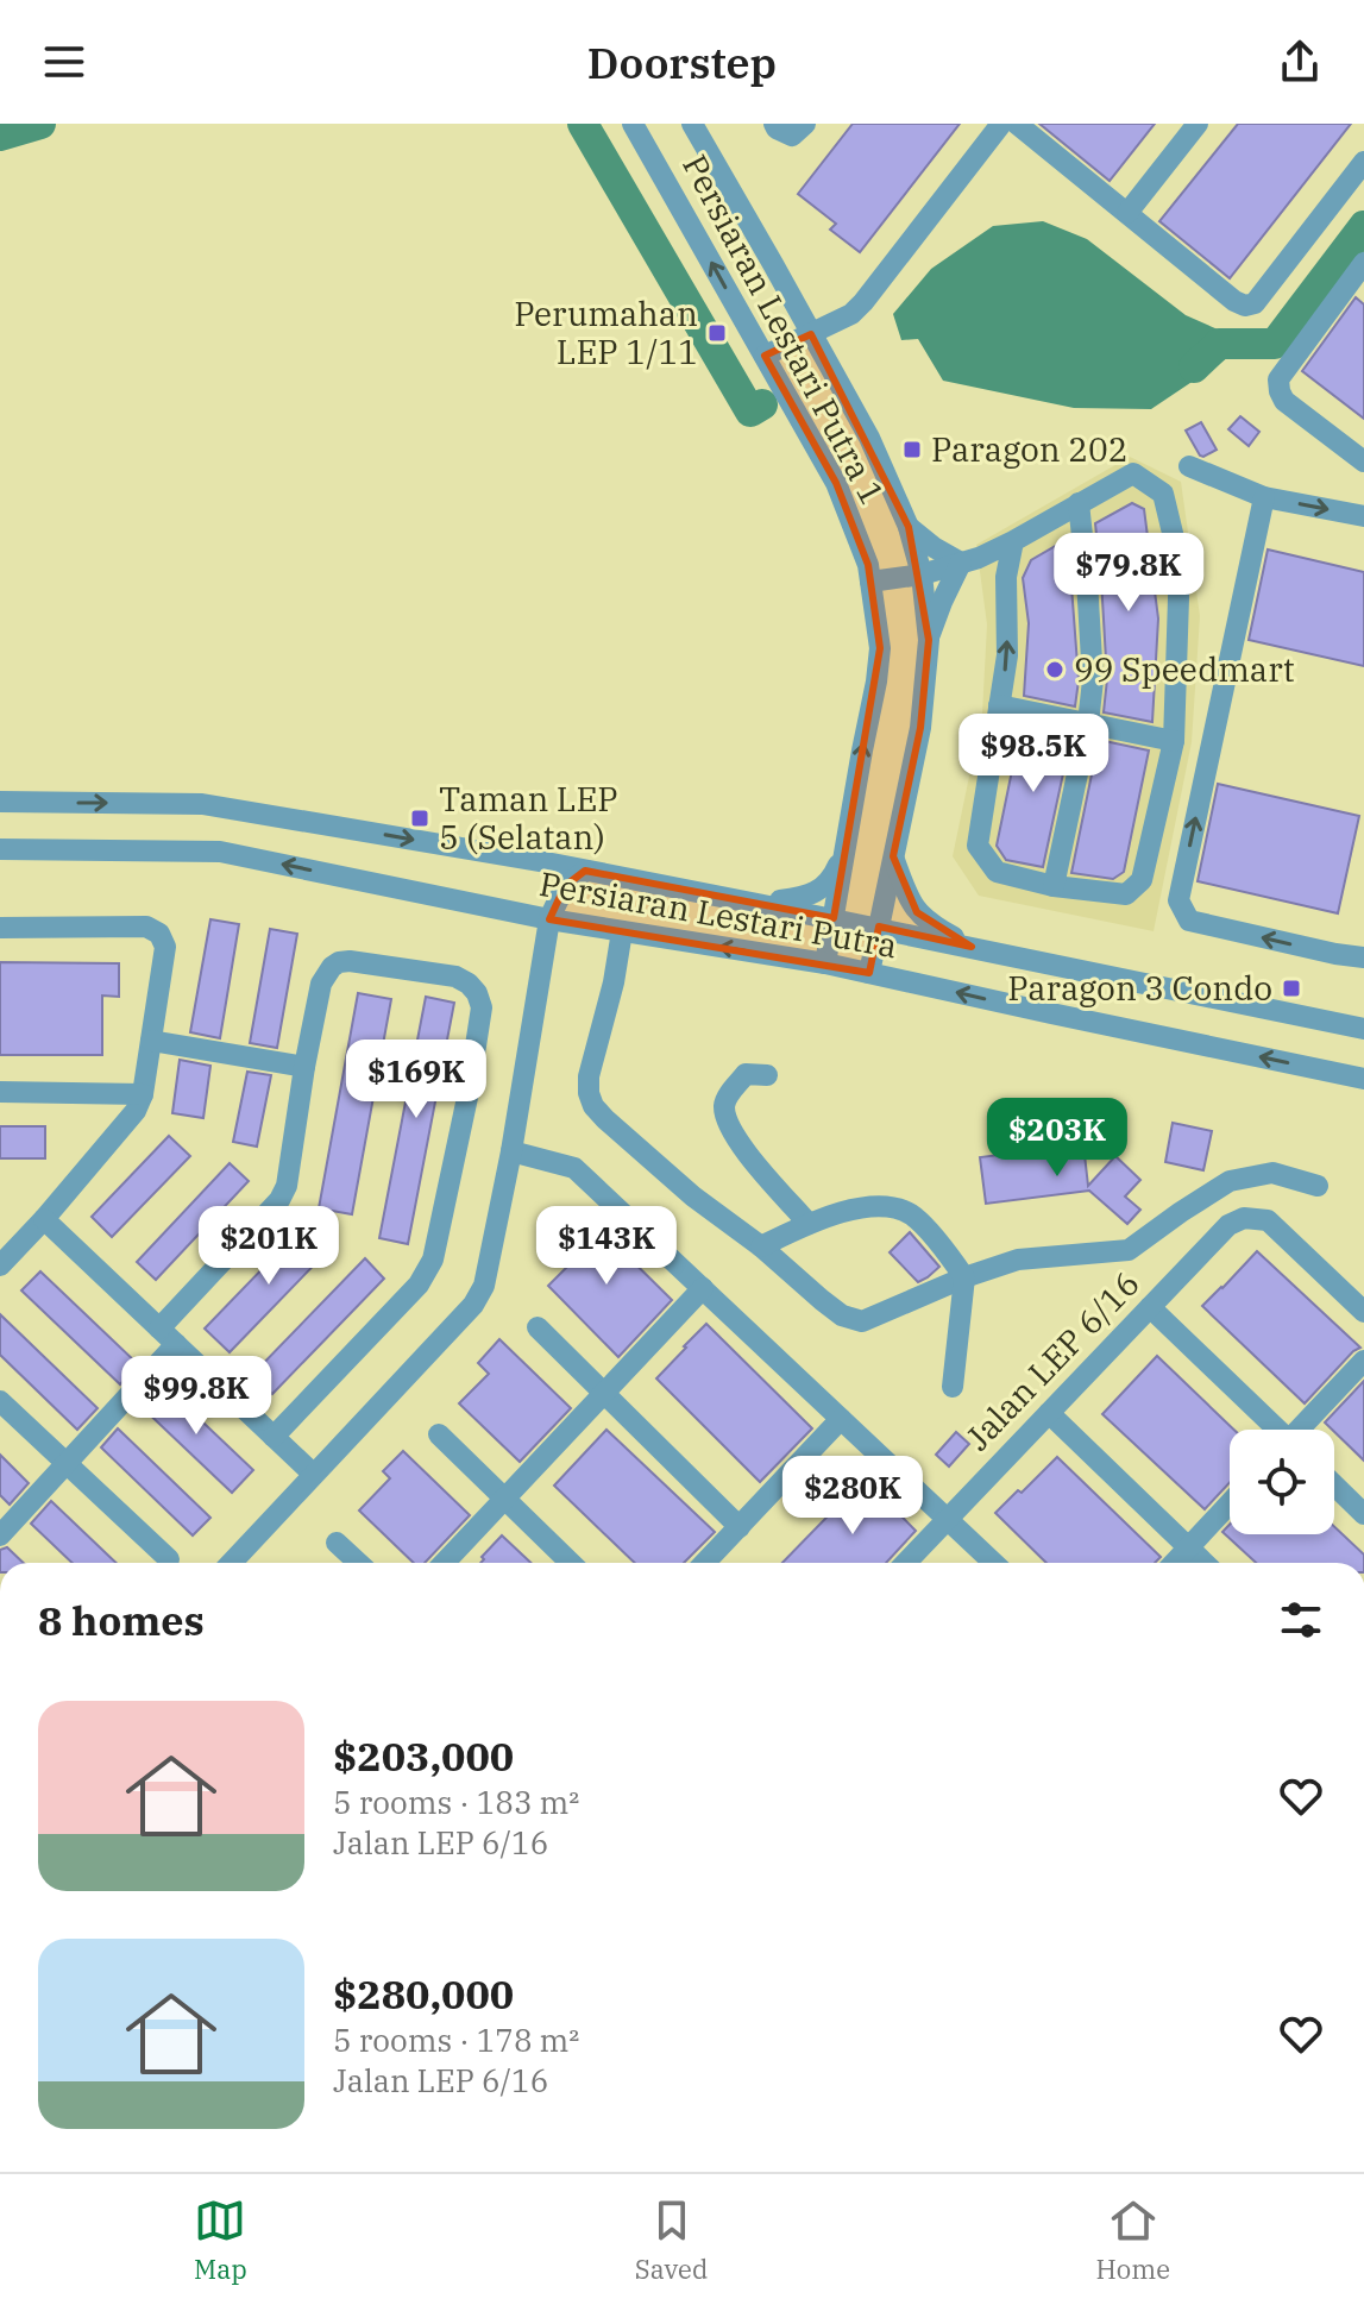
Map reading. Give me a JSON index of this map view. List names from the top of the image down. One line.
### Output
{"streets":{"street":["Persiaran Lestari Putra 1","Persiaran Lestari Putra","Jalan LEP 6/16"]},"crossings":[["Persiaran Lestari Putra 1","Persiaran Lestari Putra"]],"places":{"transit":["Perumahan LEP 1/11","Paragon 202","Taman LEP 5 (Selatan)","Paragon 3 Condo"],"other":["99 Speedmart"]},"page":{"header":"Doorstep","price":["$79.8K","$98.5K","$169K","$203K","$201K","$143K","$99.8K","$280K"],"heading":"8 homes","list":[{"name":"$203,000","note":"5 rooms · 183 m² · Jalan LEP 6/16"},{"name":"$280,000","note":"5 rooms · 178 m² · Jalan LEP 6/16"}],"tabs":["Map","Saved","Home"]}}
